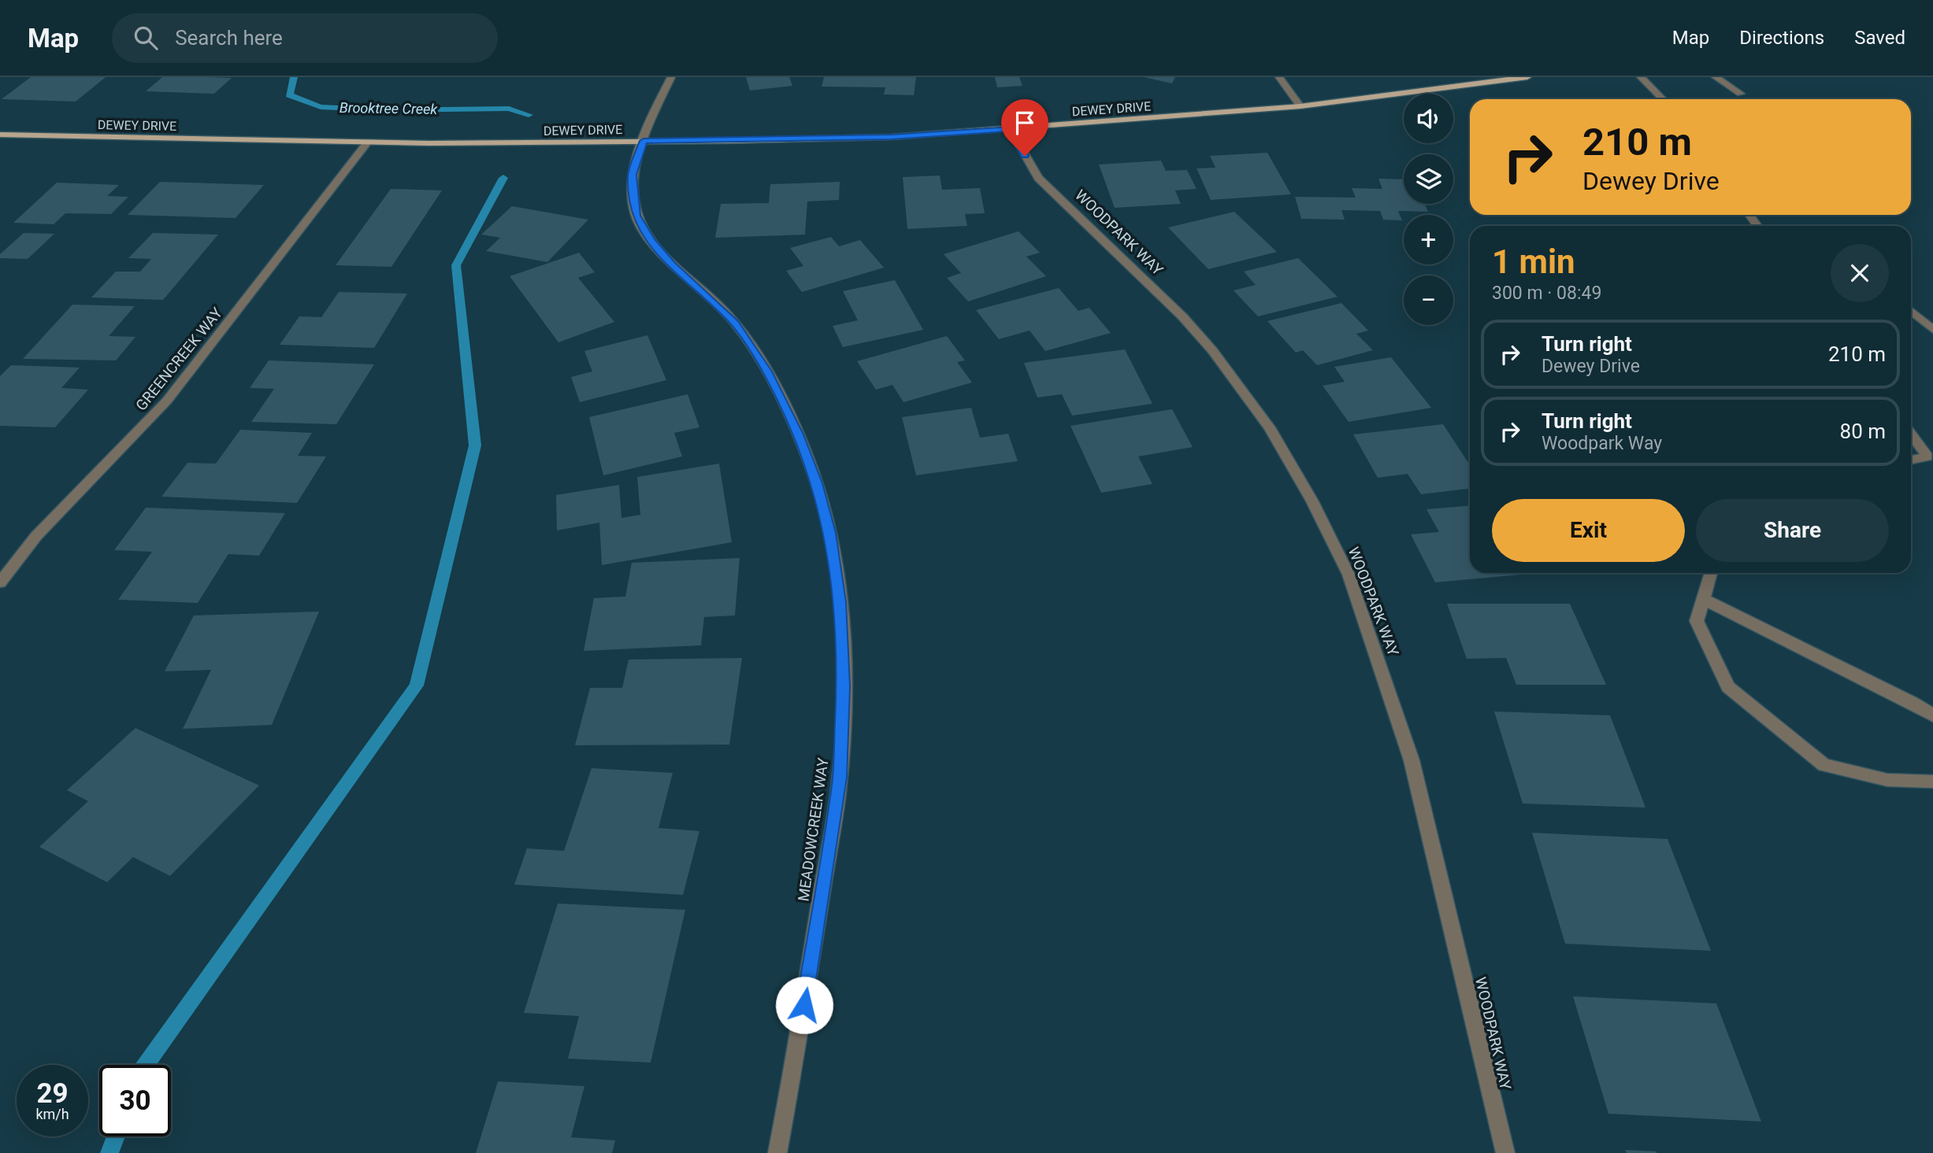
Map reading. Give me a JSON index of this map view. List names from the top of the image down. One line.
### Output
{"streets":{"main road":["DEWEY DRIVE"],"street":["WOODPARK WAY","GREENCREEK WAY","MEADOWCREEK WAY"]},"crossings":[["DEWEY DRIVE","WOODPARK WAY"],["DEWEY DRIVE","GREENCREEK WAY"],["DEWEY DRIVE","MEADOWCREEK WAY"]],"water":["Brooktree Creek"],"page":{"header":"Map","search":"Search here","nav":["Map","Directions","Saved"],"map_buttons":["+","−"],"turn":["210 m","Dewey Drive"],"heading":["1 min","300 m · 08:49"],"list":[{"name":"Turn right","note":"Dewey Drive","value":"210 m"},{"name":"Turn right","note":"Woodpark Way","value":"80 m"}],"buttons":["Exit","Share"],"speed":"29 km/h","limit":"30"}}
